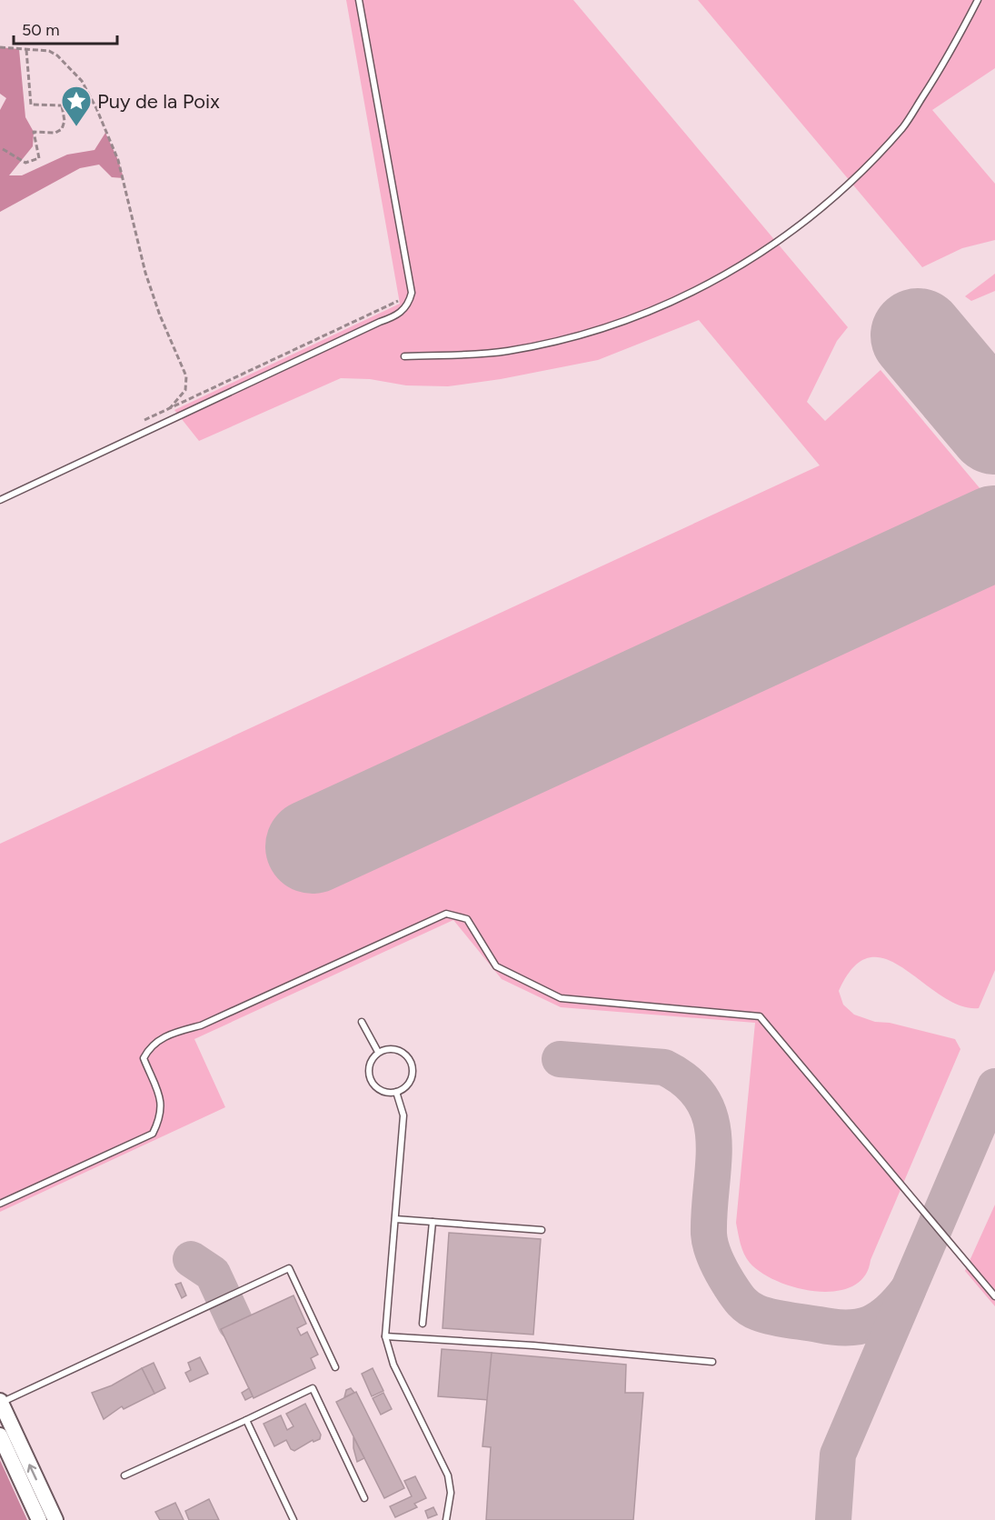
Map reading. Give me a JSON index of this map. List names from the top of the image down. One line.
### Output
{"places":{"place":["Puy de la Poix"]},"scale_bar":"50 m"}
